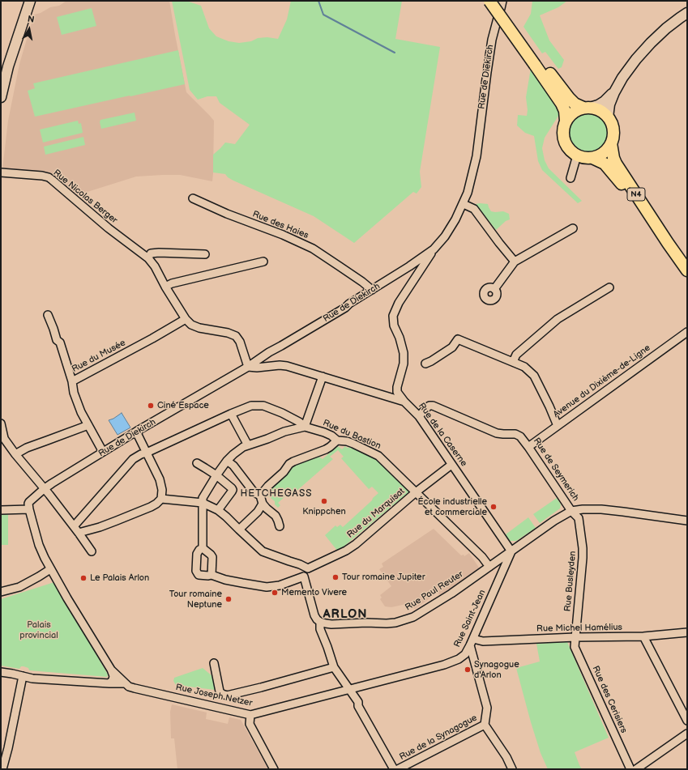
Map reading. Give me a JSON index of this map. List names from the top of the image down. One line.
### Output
{"streets":{"main road":["N4"],"street":["Rue de Diekirch","Rue Nicolas Berger","Rue des Haies","Rue du Musée","Avenue du Dixième-de-Ligne","Rue du Bastion","Rue de la Caserne","Rue de Seymerich","Rue du Marquisat","Rue Busleyden","Rue Paul Reuter","Rue Saint-Jean","Rue Michel Hamélius","Rue Joseph Netzer","Rue des Cerisiers","Rue de la Synagogue"]},"crossings":[["Rue de Diekirch","Rue Nicolas Berger"],["Rue de Diekirch","Rue des Haies"],["Rue de Diekirch","Rue du Musée"],["Rue de Diekirch","Rue de la Caserne"],["Rue de Diekirch","Rue Joseph Netzer"],["Rue Nicolas Berger","Rue du Musée"],["Rue Nicolas Berger","Rue de la Caserne"],["Avenue du Dixième-de-Ligne","Rue de Seymerich"],["Rue du Bastion","Rue du Marquisat"],["Rue du Bastion","Rue Paul Reuter"],["Rue de la Caserne","Rue de Seymerich"],["Rue de la Caserne","Rue du Marquisat"],["Rue de la Caserne","Rue Paul Reuter"],["Rue de la Caserne","Rue Saint-Jean"],["Rue de Seymerich","Rue Busleyden"],["Rue de Seymerich","Rue Paul Reuter"],["Rue Busleyden","Rue Paul Reuter"],["Rue Busleyden","Rue Michel Hamélius"],["Rue Busleyden","Rue des Cerisiers"],["Rue Paul Reuter","Rue Saint-Jean"],["Rue Saint-Jean","Rue Michel Hamélius"],["Rue Saint-Jean","Rue Joseph Netzer"],["Rue Saint-Jean","Rue de la Synagogue"],["Rue Michel Hamélius","Rue des Cerisiers"],["Rue Michel Hamélius","Rue de la Synagogue"]],"districts":["HETCHEGASS","ARLON"],"parks":["Palais provincial"],"places":["Ciné Espace","Knippchen","École industrielle et commerciale","Tour romaine Jupiter","Le Palais Arlon","Memento Vivere","Tour romaine Neptune","Synagogue d'Arlon"],"north":"top"}
